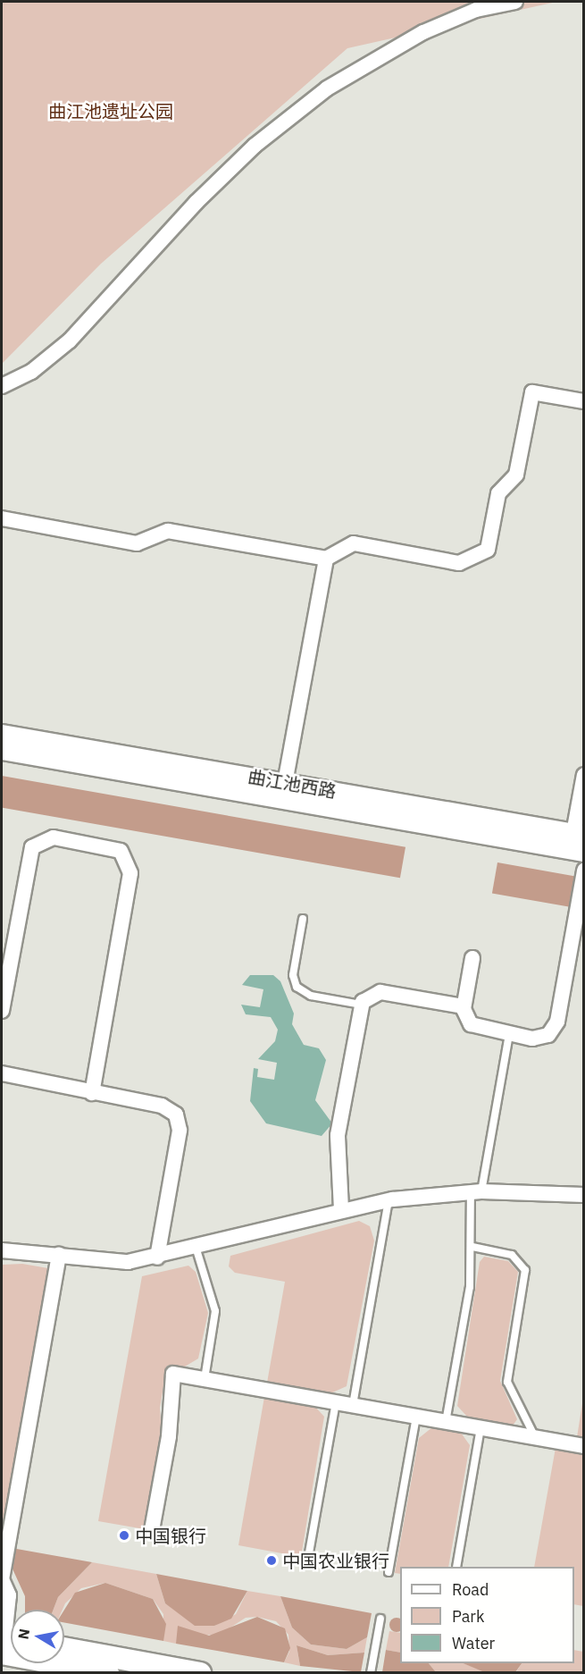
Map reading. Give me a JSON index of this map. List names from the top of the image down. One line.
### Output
{"streets":{"street":["曲江池西路"]},"parks":["曲江池遗址公园"],"places":["中国银行","中国农业银行"],"legend":["Road","Park","Water"],"north":"left"}
